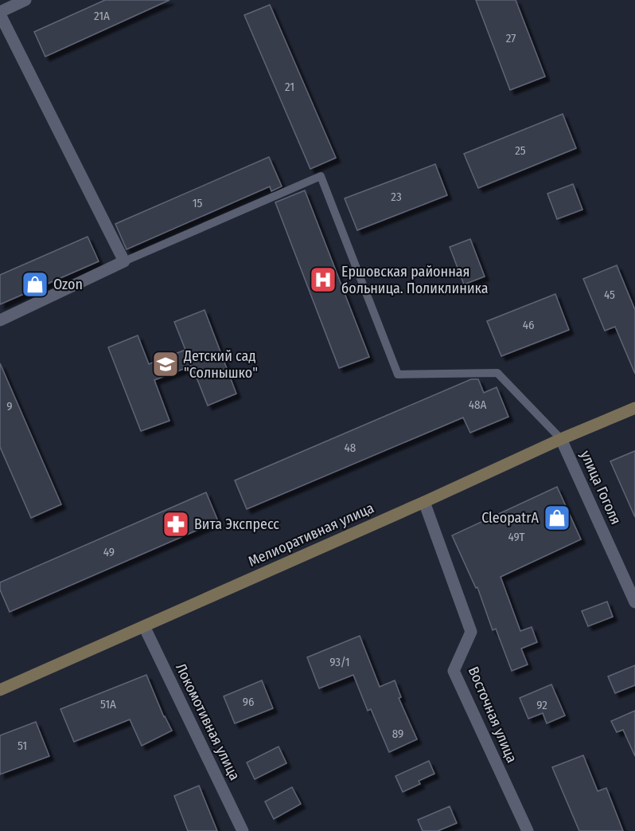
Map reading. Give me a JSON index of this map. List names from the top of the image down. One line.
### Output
{"streets":{"main road":["Мелиоративная улица"],"street":["улица Гоголя","Восточная улица","Локомотивная улица"]},"crossings":[["улица Гоголя","Мелиоративная улица"],["Мелиоративная улица","Восточная улица"],["Мелиоративная улица","Локомотивная улица"]],"places":{"hospital":["Ершовская районная больница. Поликлиника"],"shop":["Ozon","CleopatrA"],"school or university":["Детский сад \"Солнышко\""],"pharmacy":["Вита Экспресс"]},"house_numbers":["21А","27","21","25","23","15","45","46","48А","9","48","49Т","49","93/1","96","51А","92","89","51"]}
